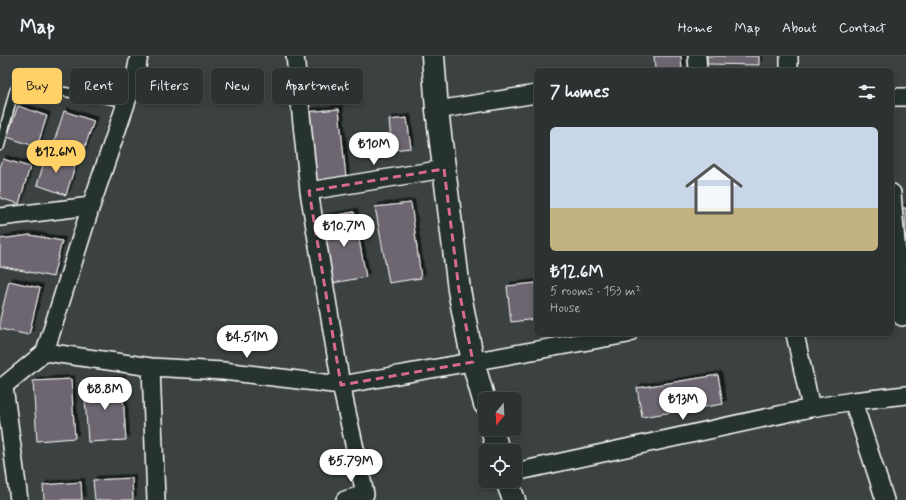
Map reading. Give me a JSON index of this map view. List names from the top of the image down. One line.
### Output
{"north":"bottom","page":{"header":"Map","nav":["Home","Map","About","Contact"],"chip":["Buy","Rent","Filters","New","Apartment"],"heading":"7 homes","list":[{"name":"₺12.6M","note":"5 rooms · 153 m² · House"}],"price":["₺10M","₺12.6M","₺10.7M","₺4.51M","₺8.8M","₺13M","₺5.79M"]}}
